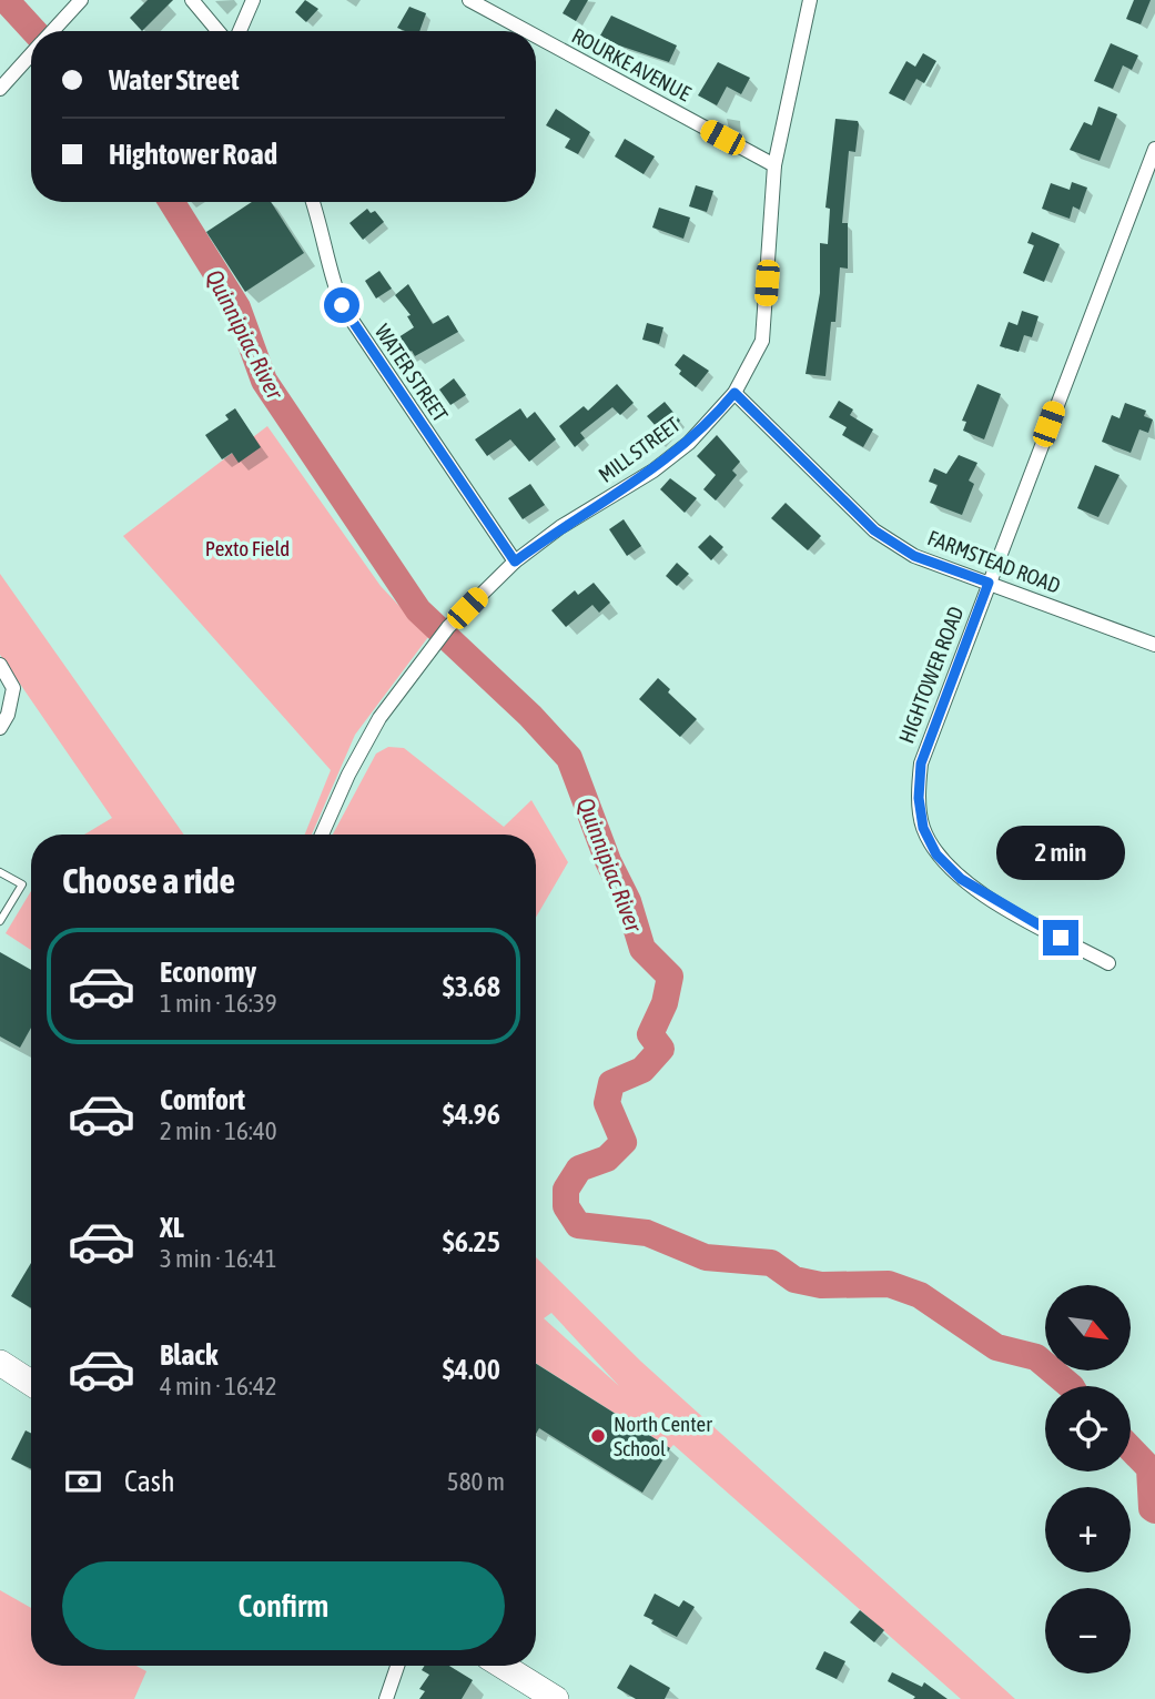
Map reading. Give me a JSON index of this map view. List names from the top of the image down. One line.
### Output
{"streets":{"street":["ROURKE AVENUE","WATER STREET","MILL STREET","FARMSTEAD ROAD","HIGHTOWER ROAD"]},"crossings":[["ROURKE AVENUE","MILL STREET"],["WATER STREET","MILL STREET"],["MILL STREET","FARMSTEAD ROAD"],["FARMSTEAD ROAD","HIGHTOWER ROAD"]],"water":["Quinnipiac River"],"parks":["Pexto Field"],"places":["North Center School"],"north":"bottom right","page":{"banner":["Water Street","Hightower Road"],"bubble":"2 min","heading":"Choose a ride","list":[{"name":"Economy","note":"1 min · 16:39","value":"$3.68"},{"name":"Comfort","note":"2 min · 16:40","value":"$4.96"},{"name":"XL","note":"3 min · 16:41","value":"$6.25"},{"name":"Black","note":"4 min · 16:42","value":"$4.00"}],"map_buttons":["+","−"],"pay":["Cash","580 m"],"buttons":"Confirm"}}
